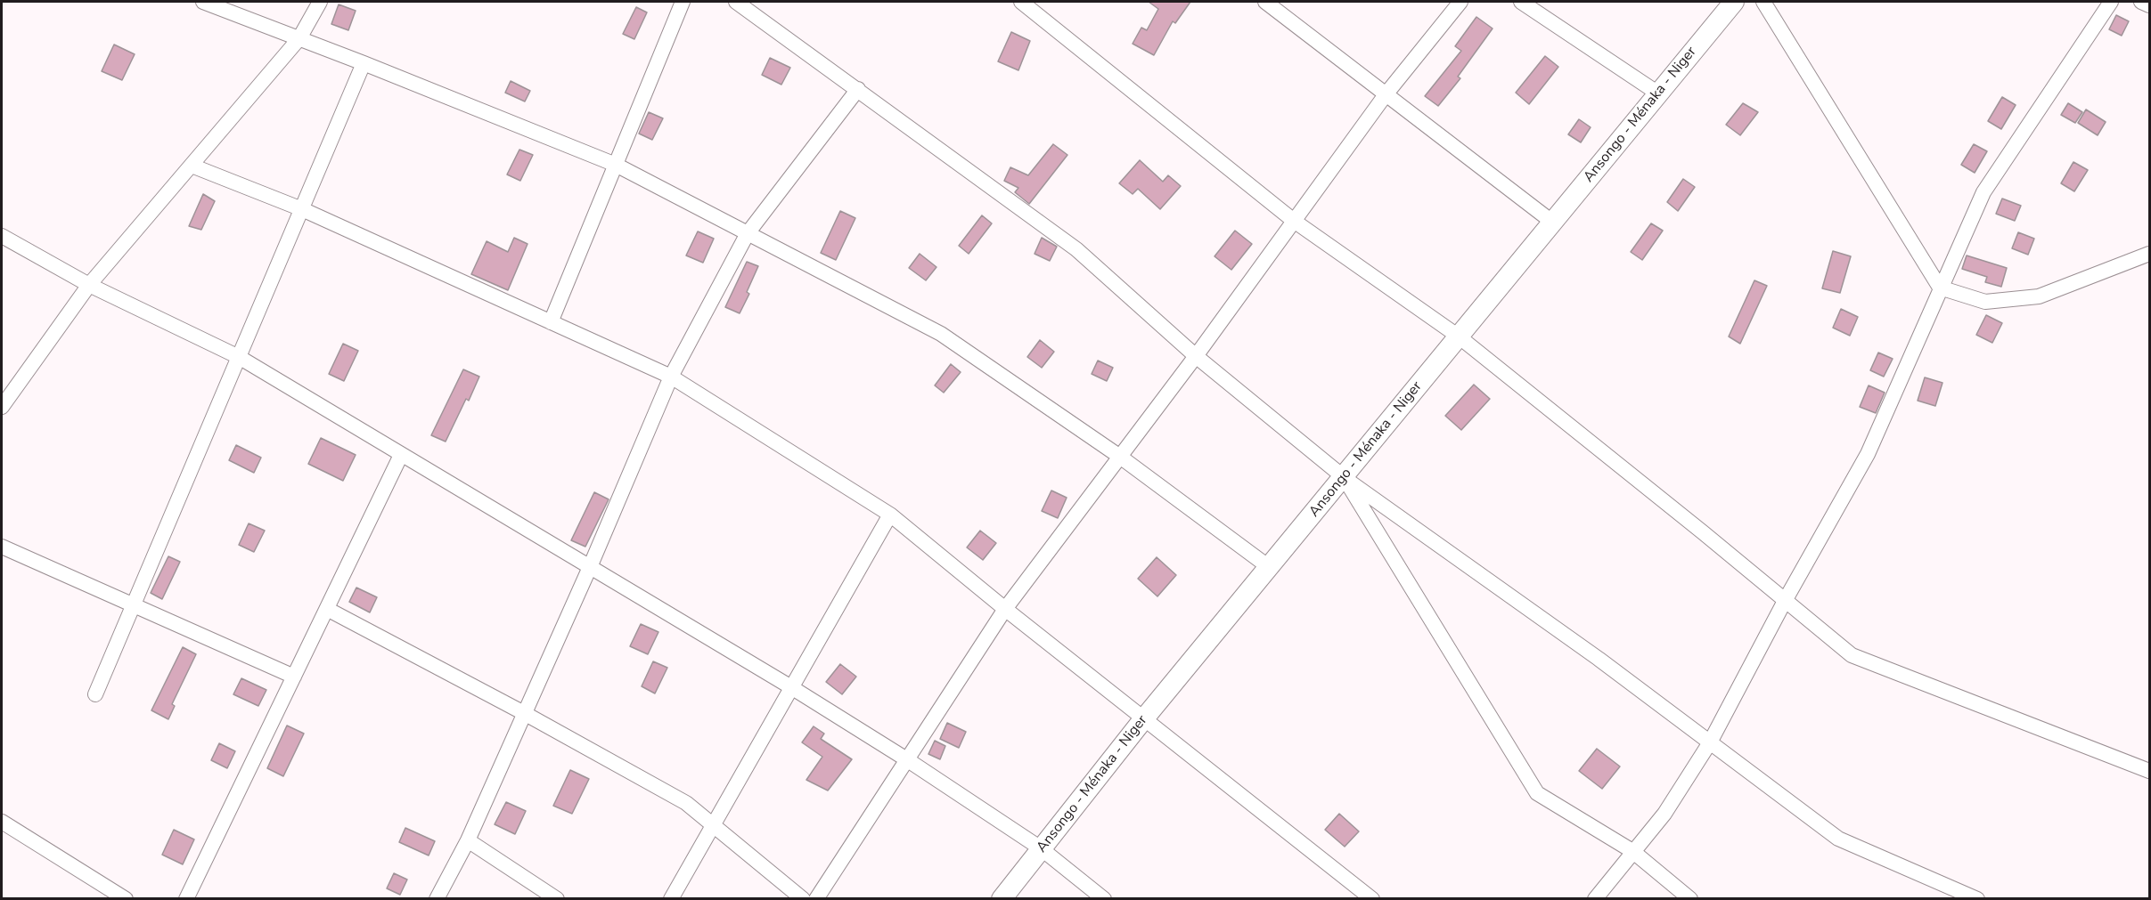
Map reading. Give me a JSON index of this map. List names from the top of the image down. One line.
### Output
{"streets":{"main road":["Ansongo - Ménaka - Niger"]}}
